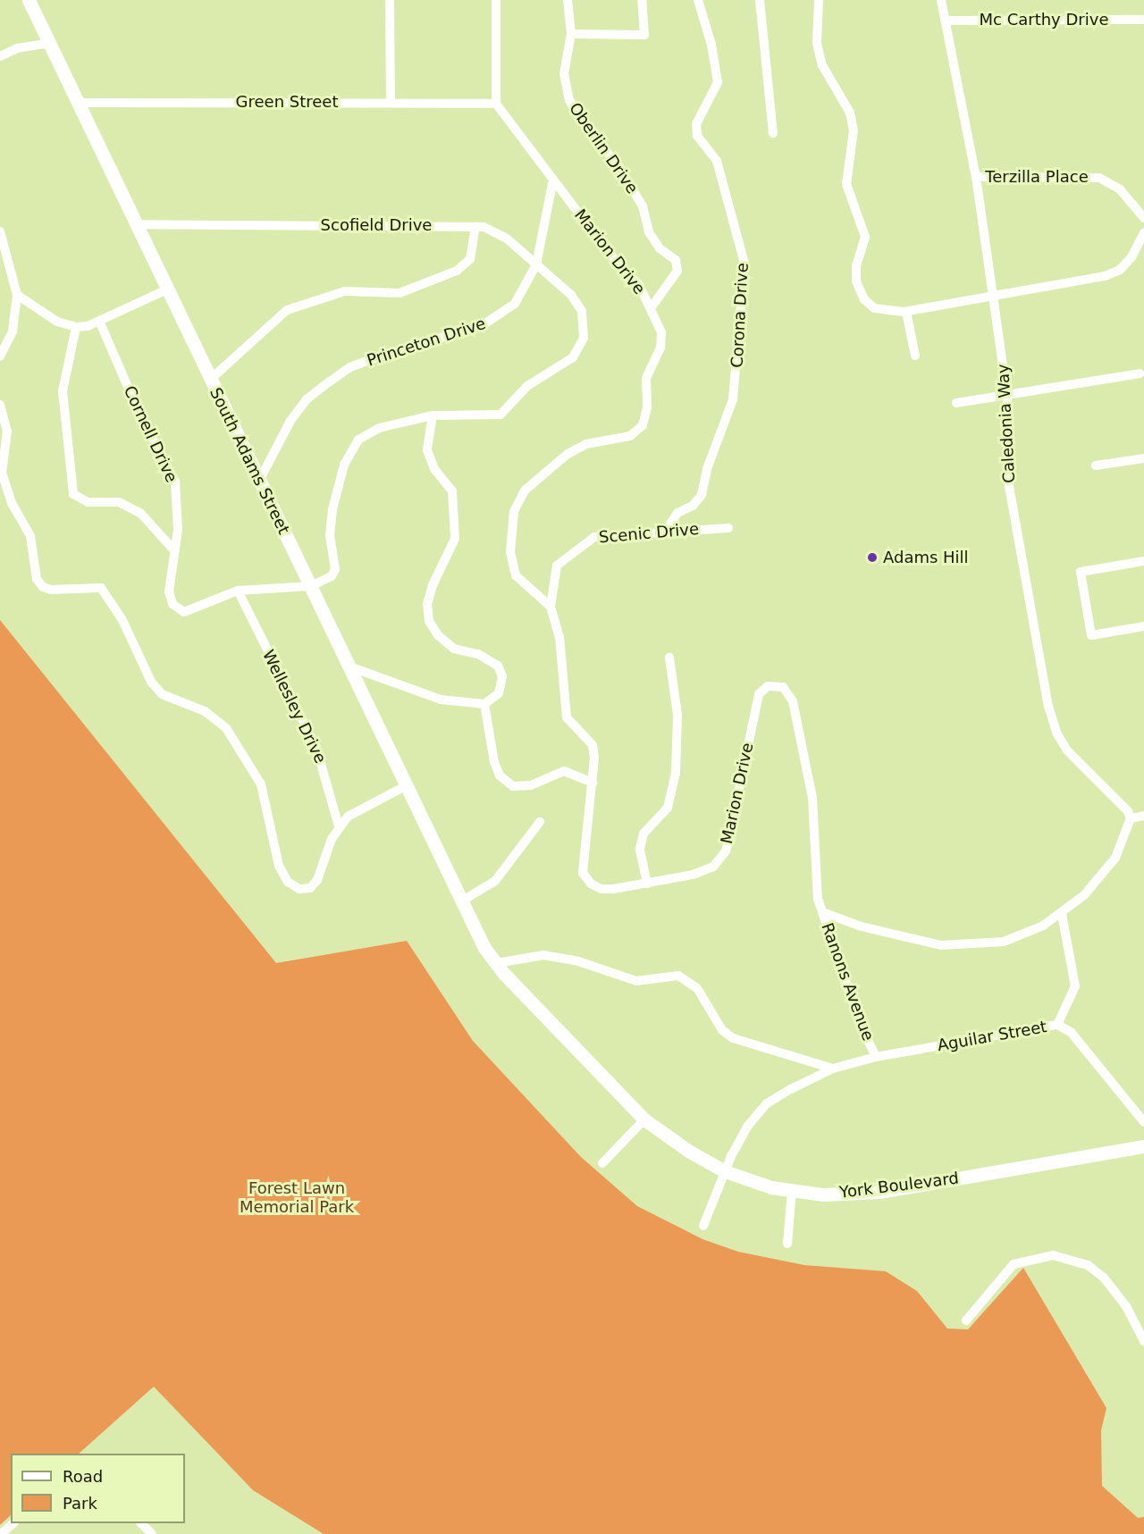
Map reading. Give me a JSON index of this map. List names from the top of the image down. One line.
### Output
{"streets":{"street":["Mc Carthy Drive","Green Street","Oberlin Drive","Terzilla Place","Scofield Drive","Marion Drive","Corona Drive","Princeton Drive","Caledonia Way","Cornell Drive","South Adams Street","Scenic Drive","Wellesley Drive","Ranons Avenue","Aguilar Street","York Boulevard"]},"crossings":[["Mc Carthy Drive","Caledonia Way"],["Green Street","Marion Drive"],["Green Street","South Adams Street"],["Oberlin Drive","Marion Drive"],["Terzilla Place","Caledonia Way"],["Scofield Drive","Princeton Drive"],["Scofield Drive","South Adams Street"],["Marion Drive","Princeton Drive"],["Marion Drive","Scenic Drive"],["Marion Drive","Ranons Avenue"],["Corona Drive","Scenic Drive"],["Princeton Drive","South Adams Street"],["Cornell Drive","Wellesley Drive"],["South Adams Street","York Boulevard"],["Ranons Avenue","Aguilar Street"],["Ranons Avenue","York Boulevard"]],"parks":["Forest Lawn Memorial Park"],"places":["Adams Hill"],"legend":["Road","Park"]}
